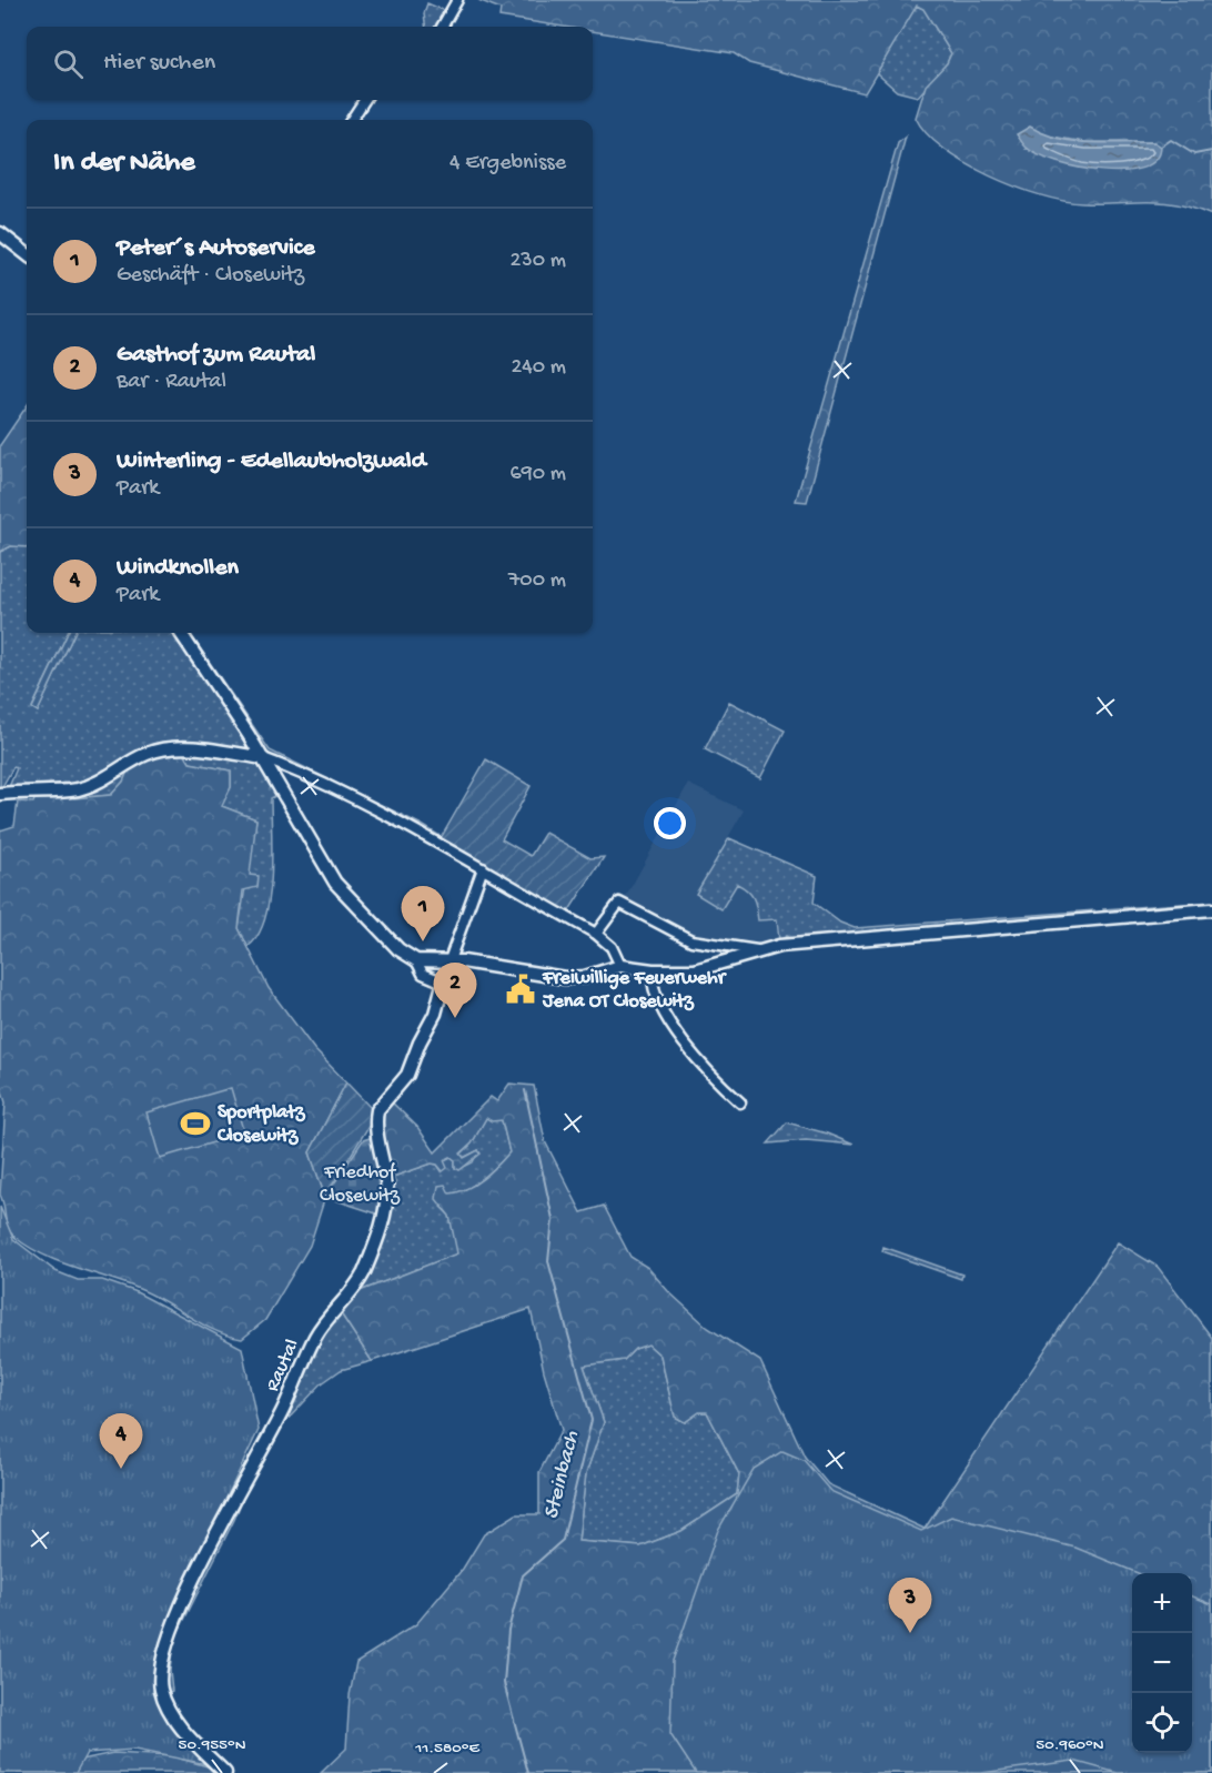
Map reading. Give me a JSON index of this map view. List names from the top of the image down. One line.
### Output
{"streets":{"street":["Rautal"]},"water":["Steinbach"],"parks":["Friedhof Closewitz"],"places":{"public building":["Freiwillige Feuerwehr Jena OT Closewitz"],"sports":["Sportplatz Closewitz"]},"page":{"search":"Hier suchen","heading":["In der Nähe","4 Ergebnisse"],"list":[{"mark":"1","name":"Peter´s Autoservice","note":"Geschäft · Closewitz","value":"230 m"},{"mark":"2","name":"Gasthof zum Rautal","note":"Bar · Rautal","value":"240 m"},{"mark":"3","name":"Winterling - Edellaubholzwald","note":"Park","value":"690 m"},{"mark":"4","name":"Windknollen","note":"Park","value":"700 m"}],"pins":["1","2","4","3"],"map_buttons":["+","−"]},"coordinates":["50.955°N","50.960°N","11.580°E"]}
